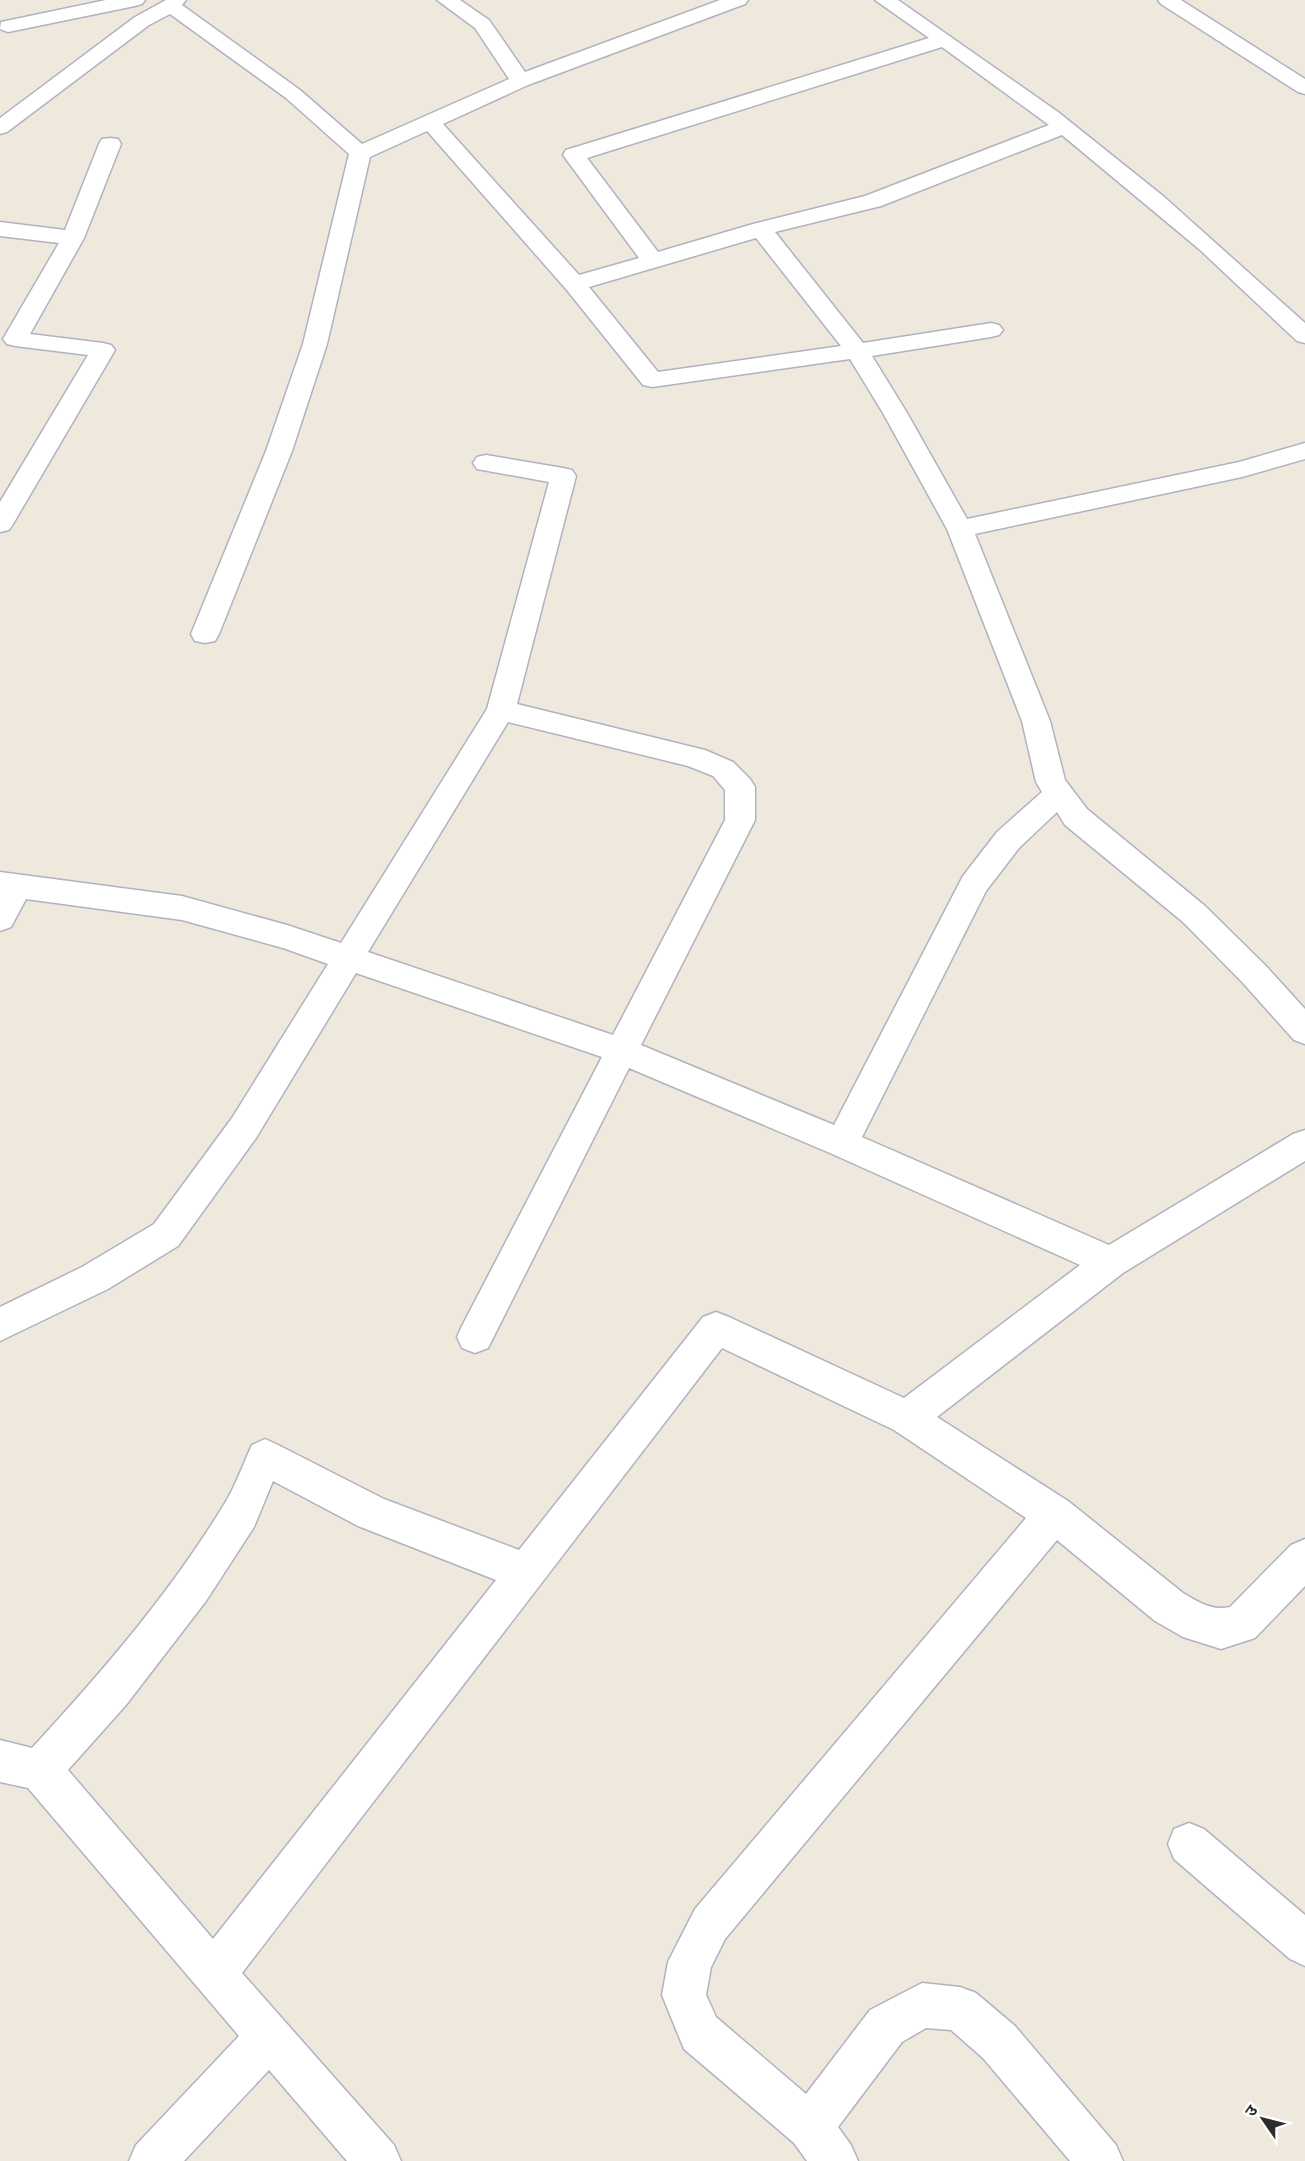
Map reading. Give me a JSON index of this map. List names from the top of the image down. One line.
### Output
{"north":"top left"}
